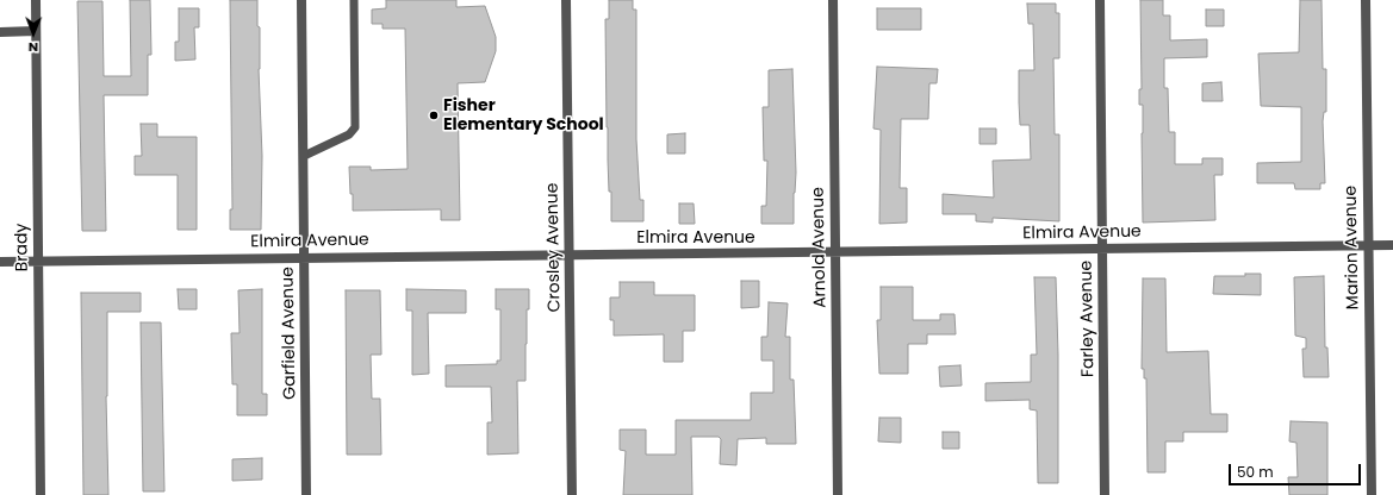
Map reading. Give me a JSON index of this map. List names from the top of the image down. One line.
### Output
{"streets":{"street":["Elmira Avenue","Brady","Crosley Avenue","Arnold Avenue","Marion Avenue","Farley Avenue","Garfield Avenue"]},"crossings":[["Elmira Avenue","Brady"],["Elmira Avenue","Crosley Avenue"],["Elmira Avenue","Arnold Avenue"],["Elmira Avenue","Marion Avenue"],["Elmira Avenue","Farley Avenue"],["Elmira Avenue","Garfield Avenue"]],"places":["Fisher Elementary School"],"scale_bar":"50 m","north":"bottom"}
